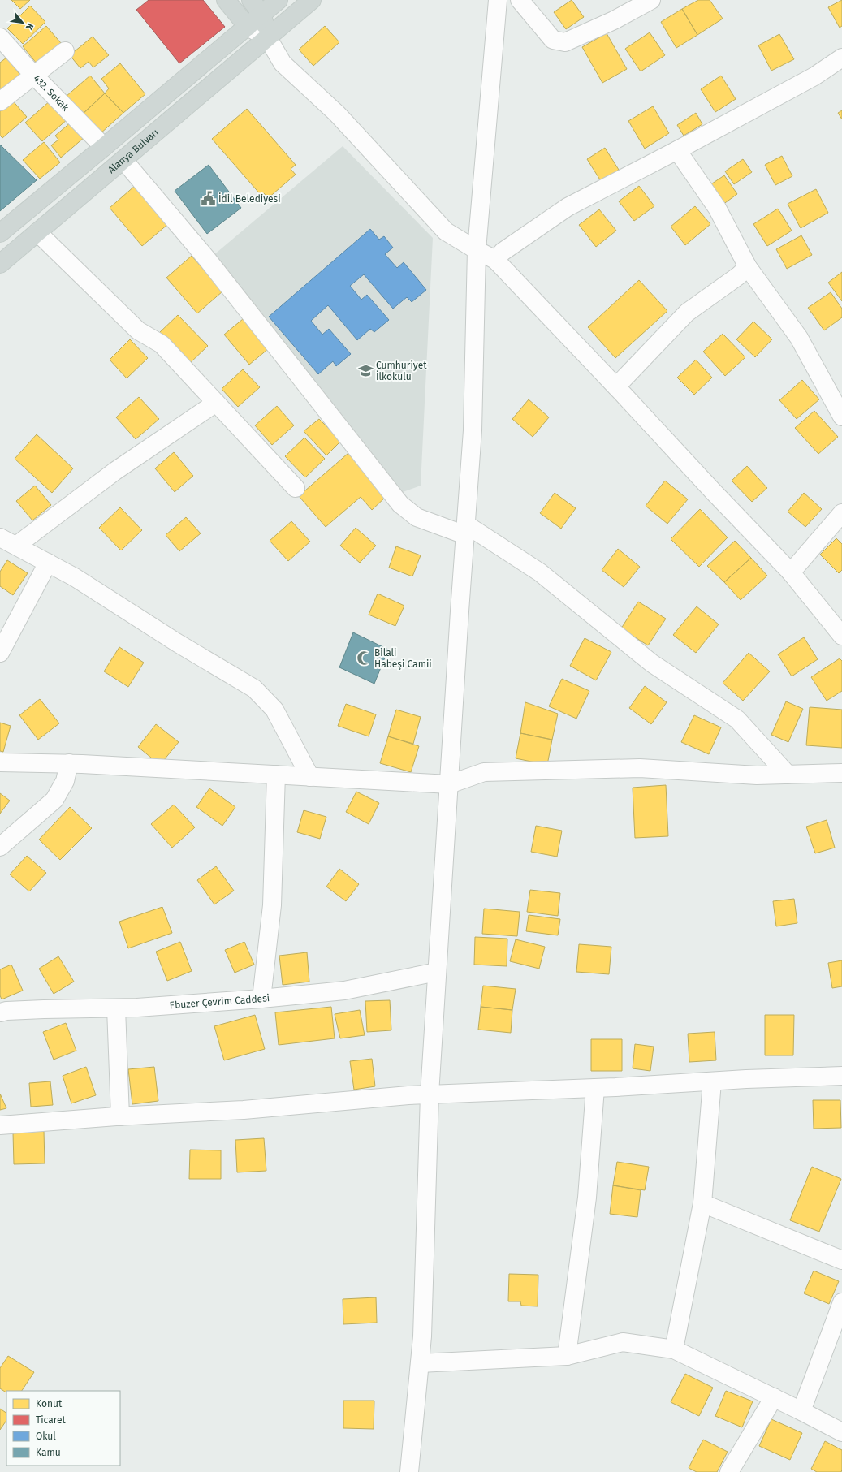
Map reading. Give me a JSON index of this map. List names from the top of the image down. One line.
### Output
{"streets":{"main road":["Alanya Bulvarı"],"street":["432. Sokak","Ebuzer Çevrim Caddesi"]},"places":{"public building":["İdil Belediyesi"],"school or university":["Cumhuriyet İlkokulu"],"mosque":["Bilali Habeşi Camii"]},"legend":["Konut","Ticaret","Okul","Kamu"],"north":"bottom right"}
